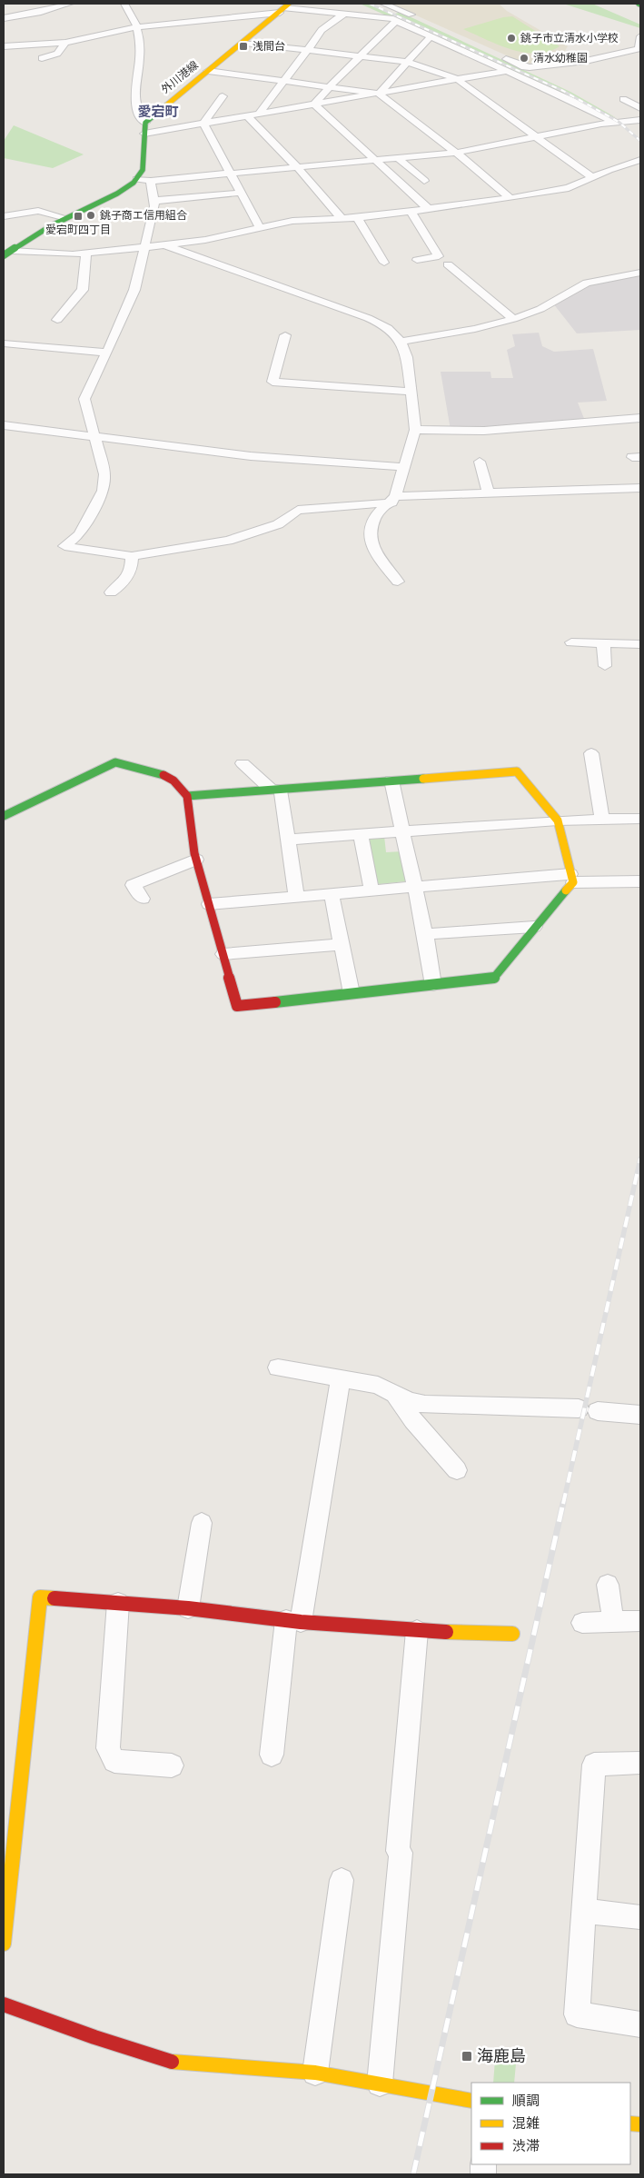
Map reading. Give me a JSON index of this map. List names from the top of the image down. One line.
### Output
{"streets":{"street":["外川港線"]},"districts":["愛宕町"],"places":{"other":["銚子市立清水小学校","清水幼稚園","銚子商エ信用組合"],"transit":["浅間台","愛宕町四丁目","海鹿島"]},"legend":["順調","混雑","渋滞"]}
